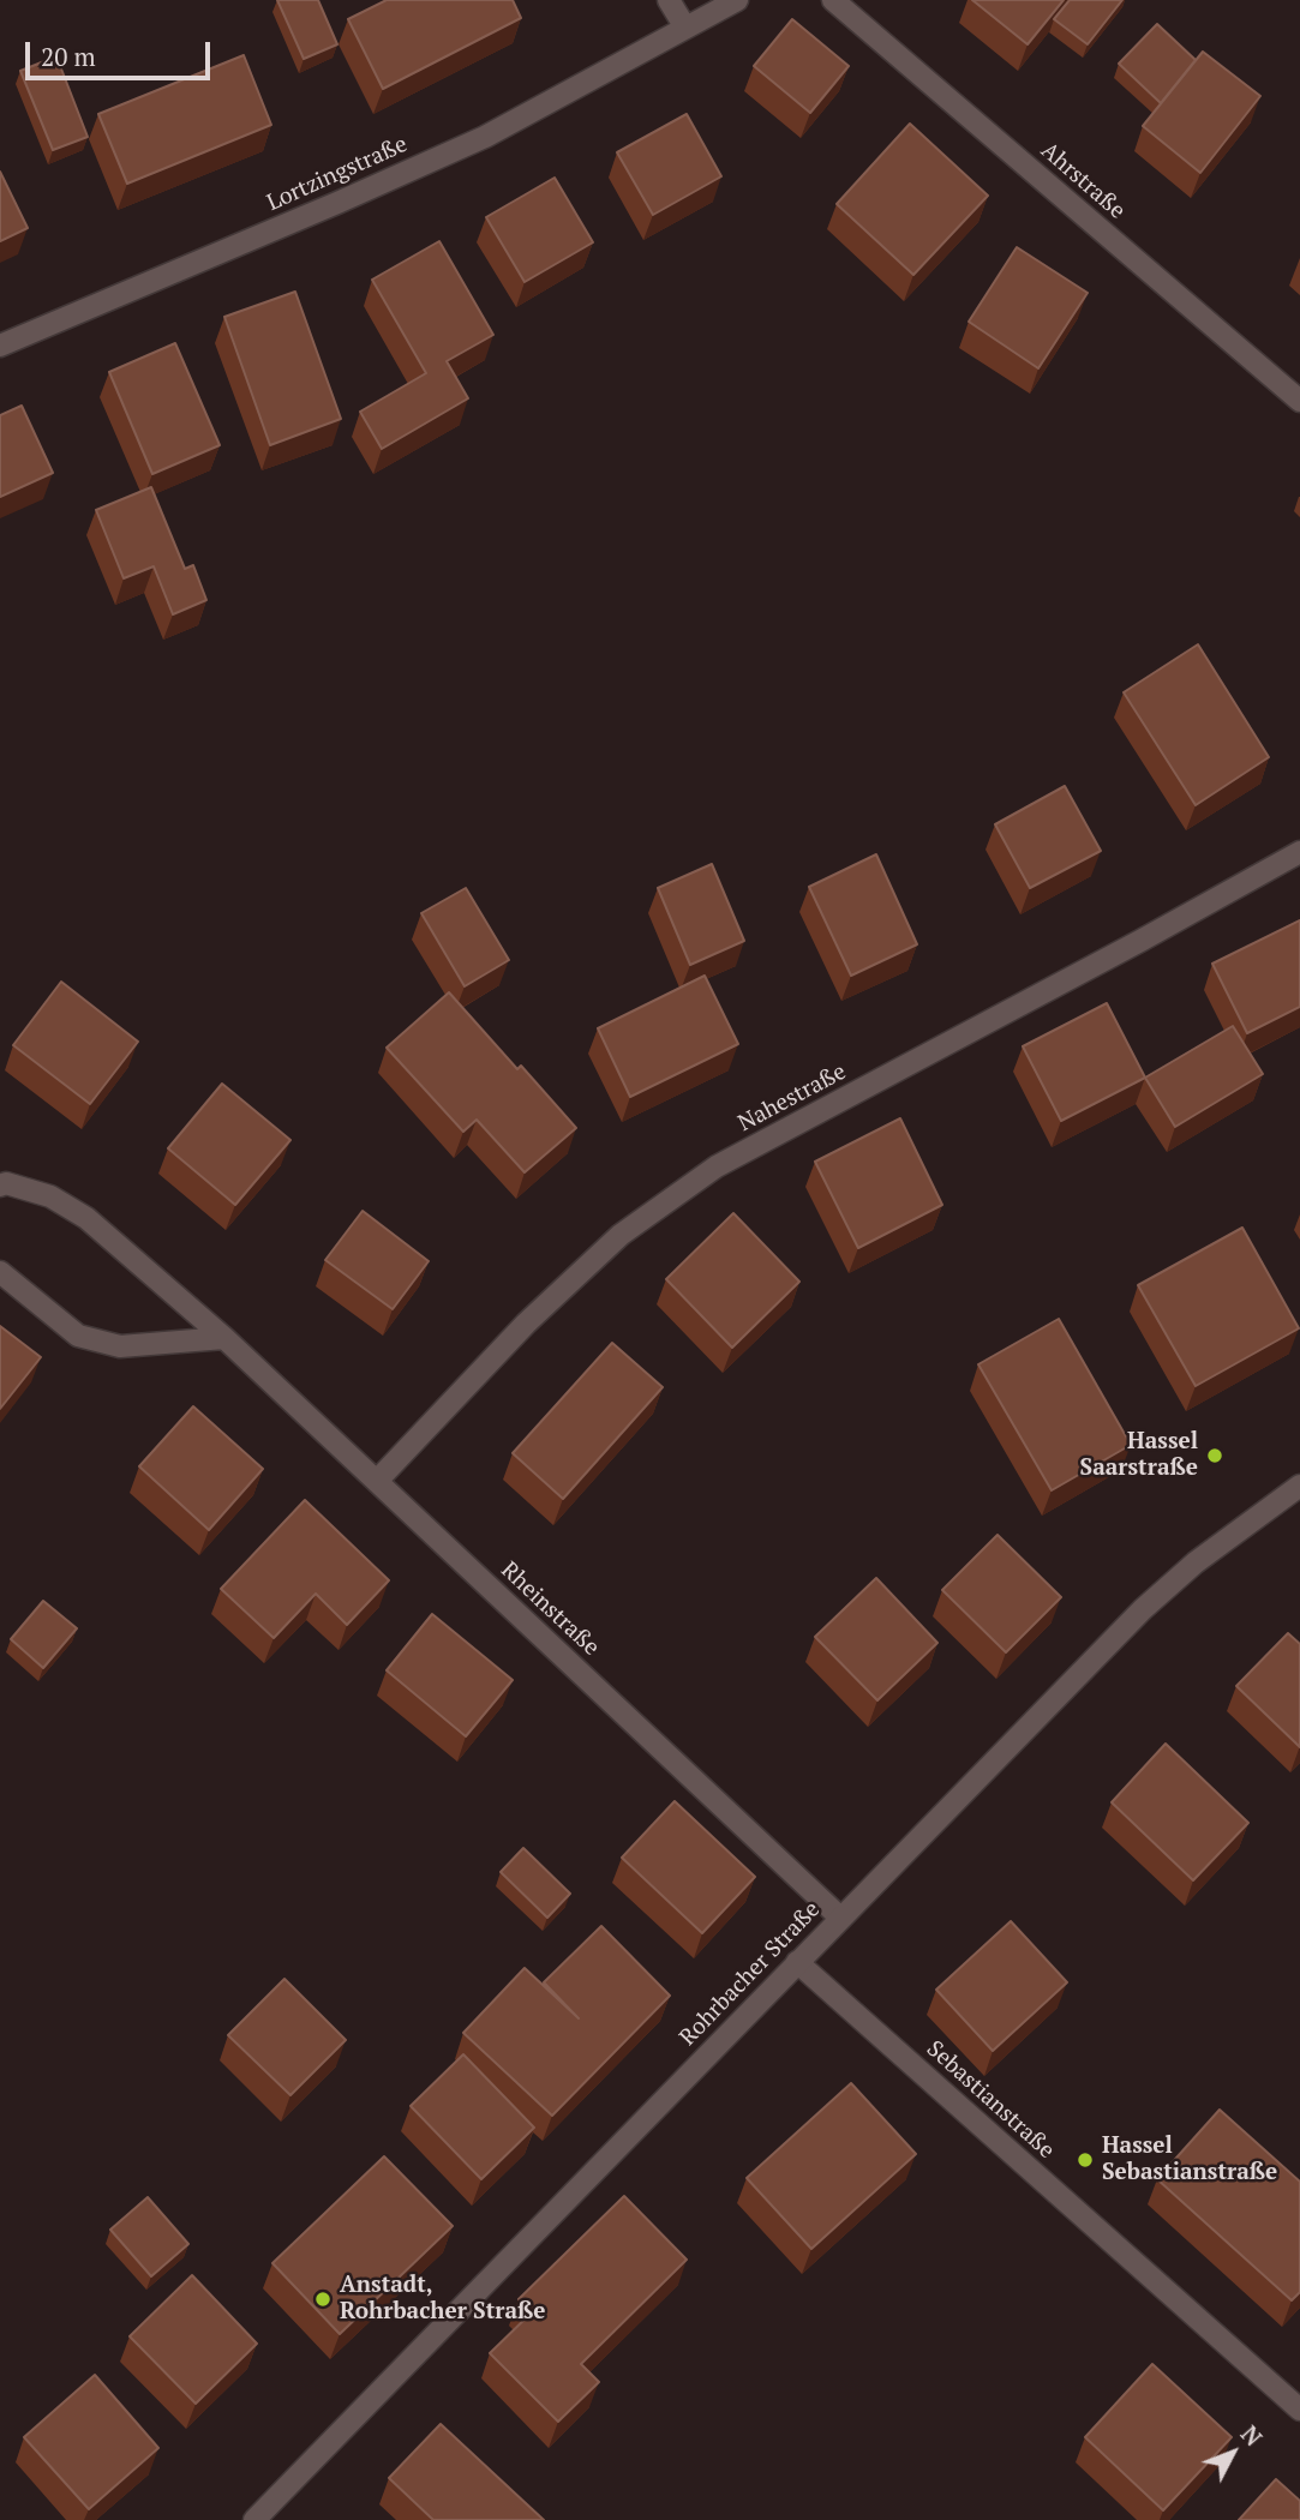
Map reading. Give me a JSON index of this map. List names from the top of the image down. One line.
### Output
{"streets":{"street":["Lortzingstraße","Ahrstraße","Nahestraße","Rheinstraße","Rohrbacher Straße","Sebastianstraße"]},"crossings":[["Nahestraße","Rheinstraße"],["Rheinstraße","Rohrbacher Straße"],["Rohrbacher Straße","Sebastianstraße"]],"places":["Hassel Saarstraße","Hassel Sebastianstraße","Anstadt, Rohrbacher Straße"],"scale_bar":"20 m","north":"top right"}
